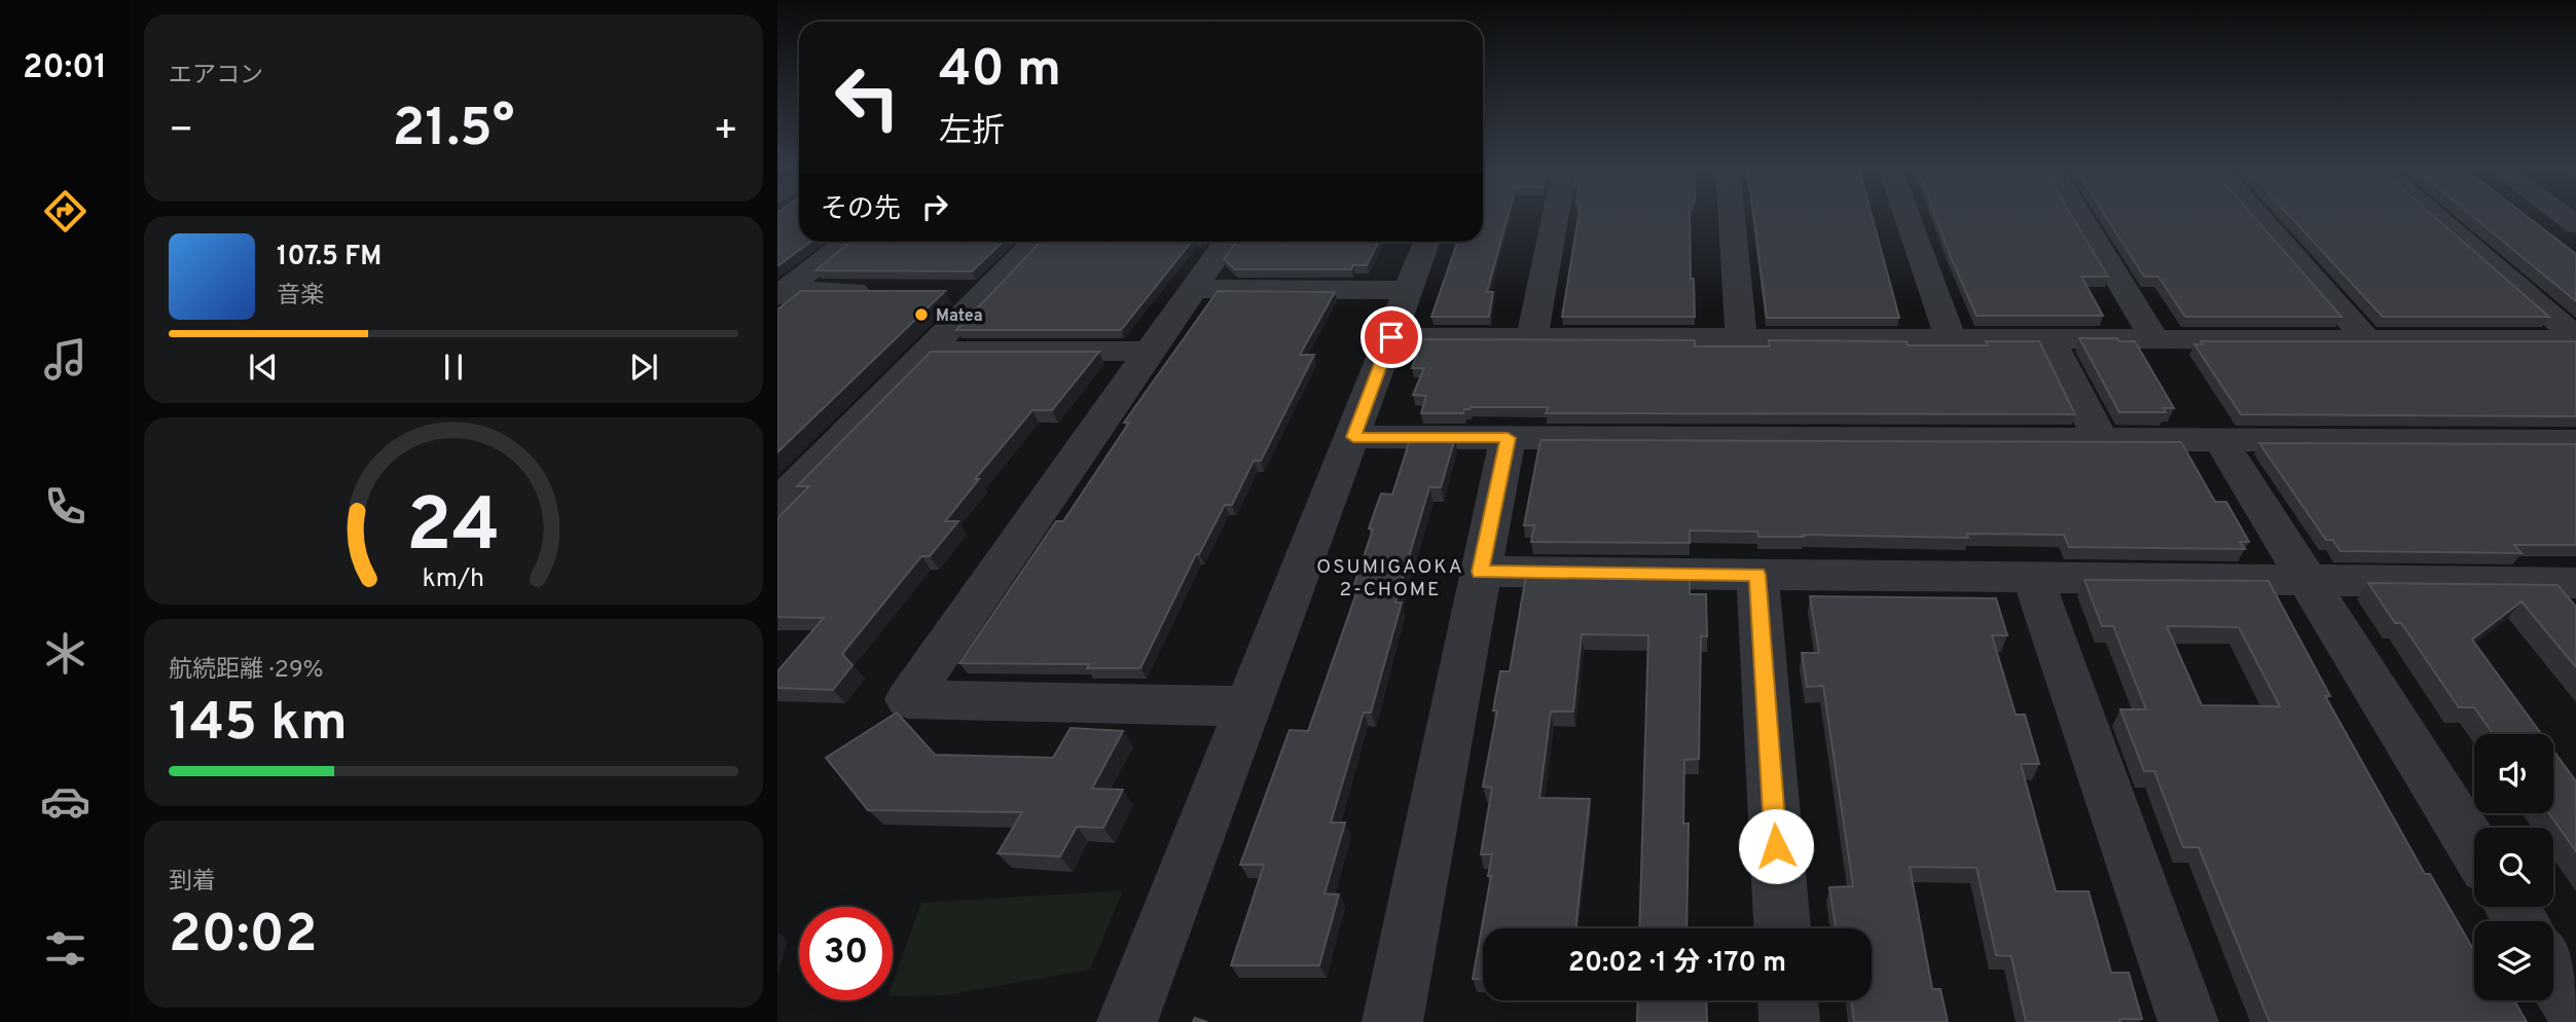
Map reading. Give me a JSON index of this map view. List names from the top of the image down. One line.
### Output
{"districts":["OSUMIGAOKA 2-CHOME"],"places":["Matea"],"page":{"tabs":"20:01","tile":["エアコン",["航続距離 · 29%","145 km"],["到着","20:02"]],"turn":["40 m","左折"],"heat":["−","21.5°","+"],"then":"その先","song":["107.5 FM","音楽"],"limit":"30","trip":"20:02 · 1 分 · 170 m","gauge":["24","km/h"]}}
